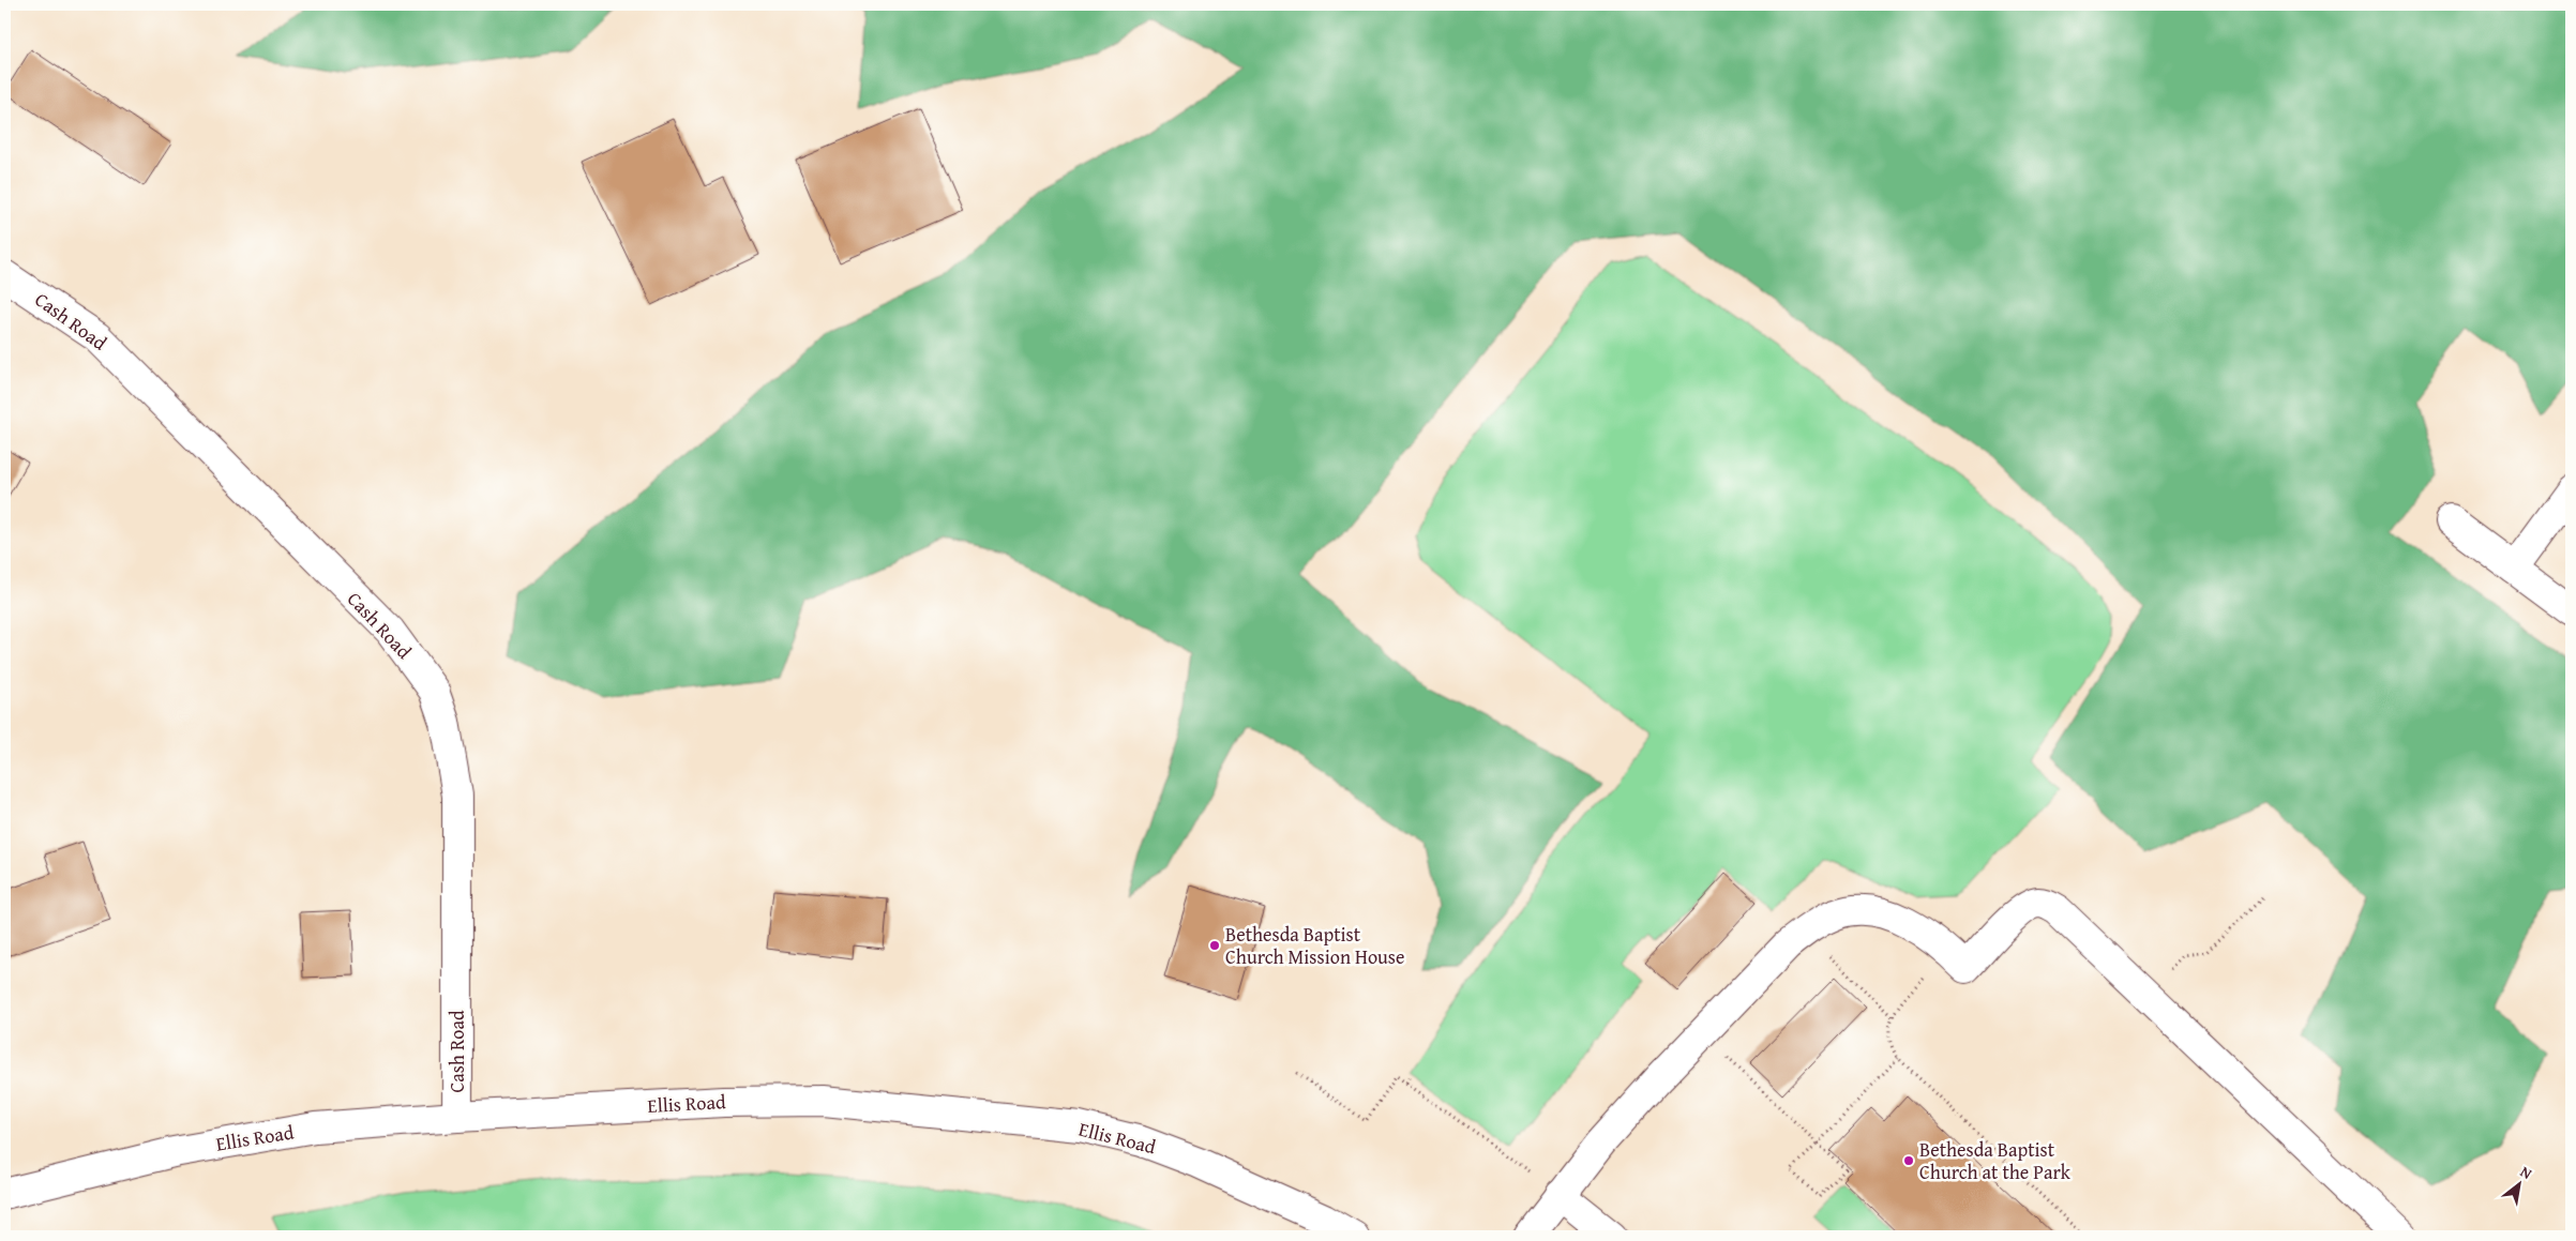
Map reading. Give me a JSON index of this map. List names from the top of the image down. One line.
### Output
{"streets":{"main road":["Cash Road","Ellis Road"]},"crossings":[["Cash Road","Ellis Road"]],"places":["Bethesda Baptist Church Mission House","Bethesda Baptist Church at the Park"],"north":"top right"}
